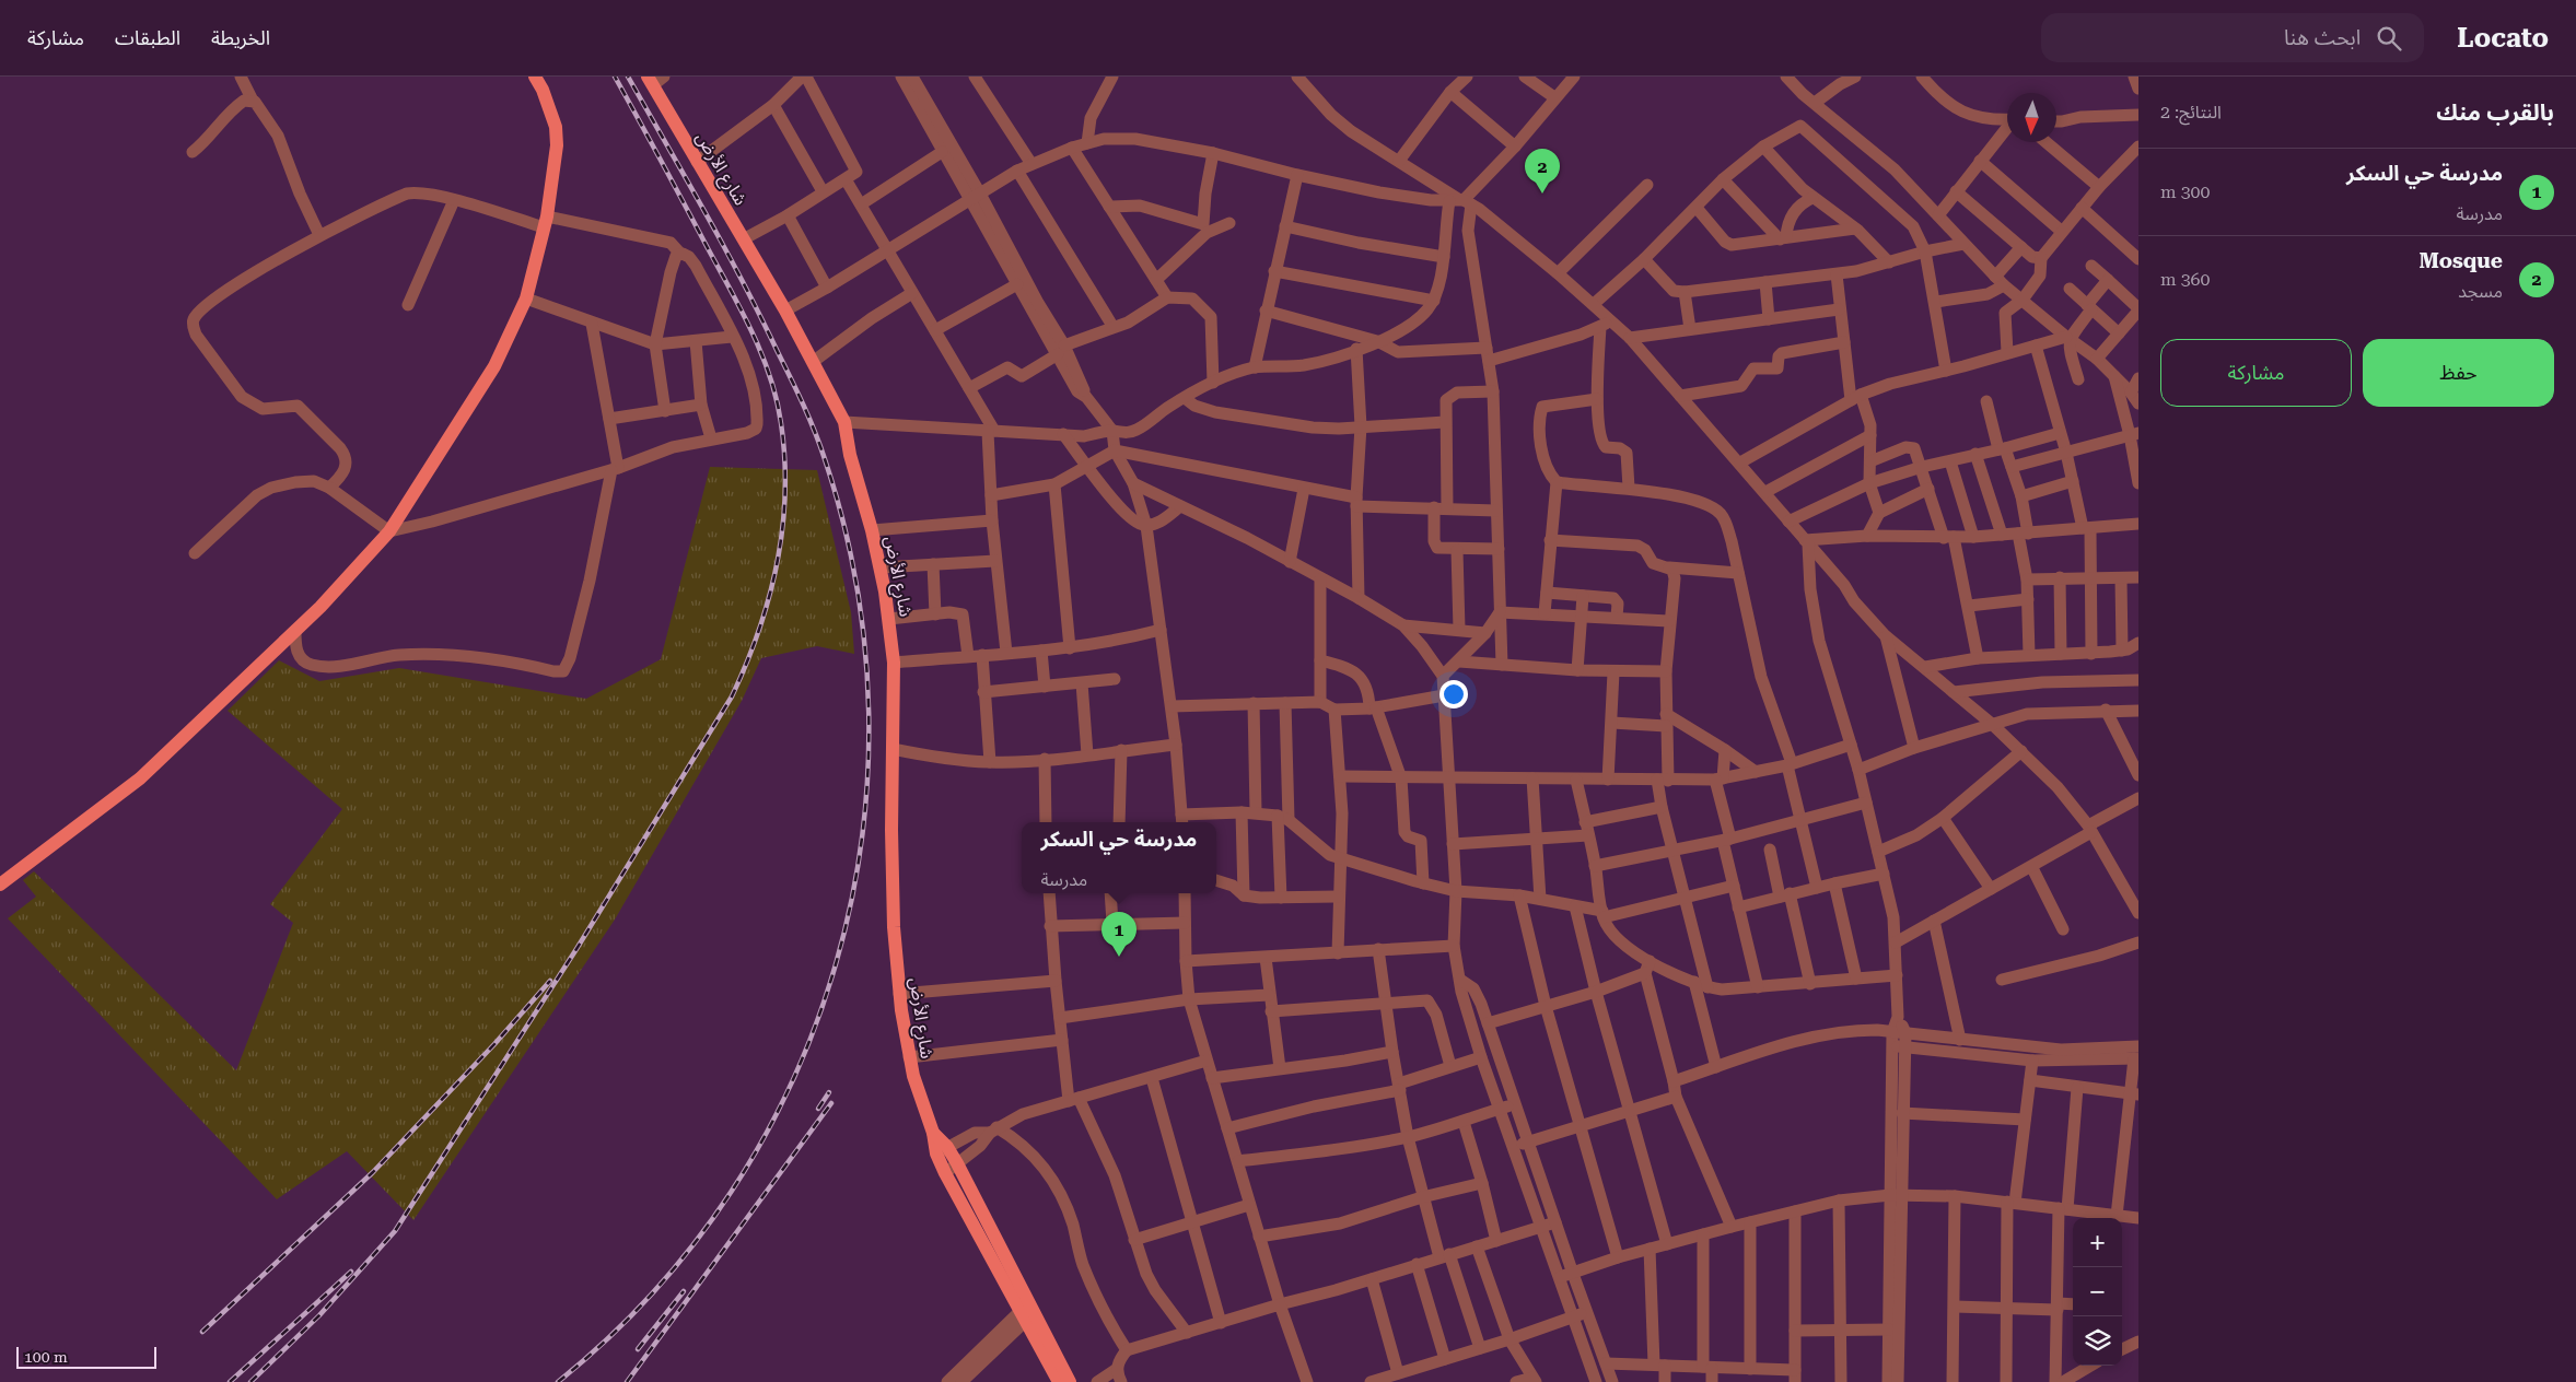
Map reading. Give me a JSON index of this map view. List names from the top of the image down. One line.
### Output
{"streets":{"main road":["شارع الأرض"]},"scale_bar":"100 m","north":"bottom","page":{"header":"Locato","search":"ابحث هنا","nav":["الخريطة","الطبقات","مشاركة"],"heading":["بالقرب منك","النتائج: 2"],"list":[{"mark":"1","name":"مدرسة حي السكر","note":"مدرسة","value":"300 m"},{"mark":"2","name":"Mosque","note":"مسجد","value":"360 m"}],"pins":["2","1"],"buttons":["حفظ","مشاركة"],"popup":["مدرسة حي السكر","مدرسة"],"map_buttons":["+","−"],"scale":"100 m"}}
